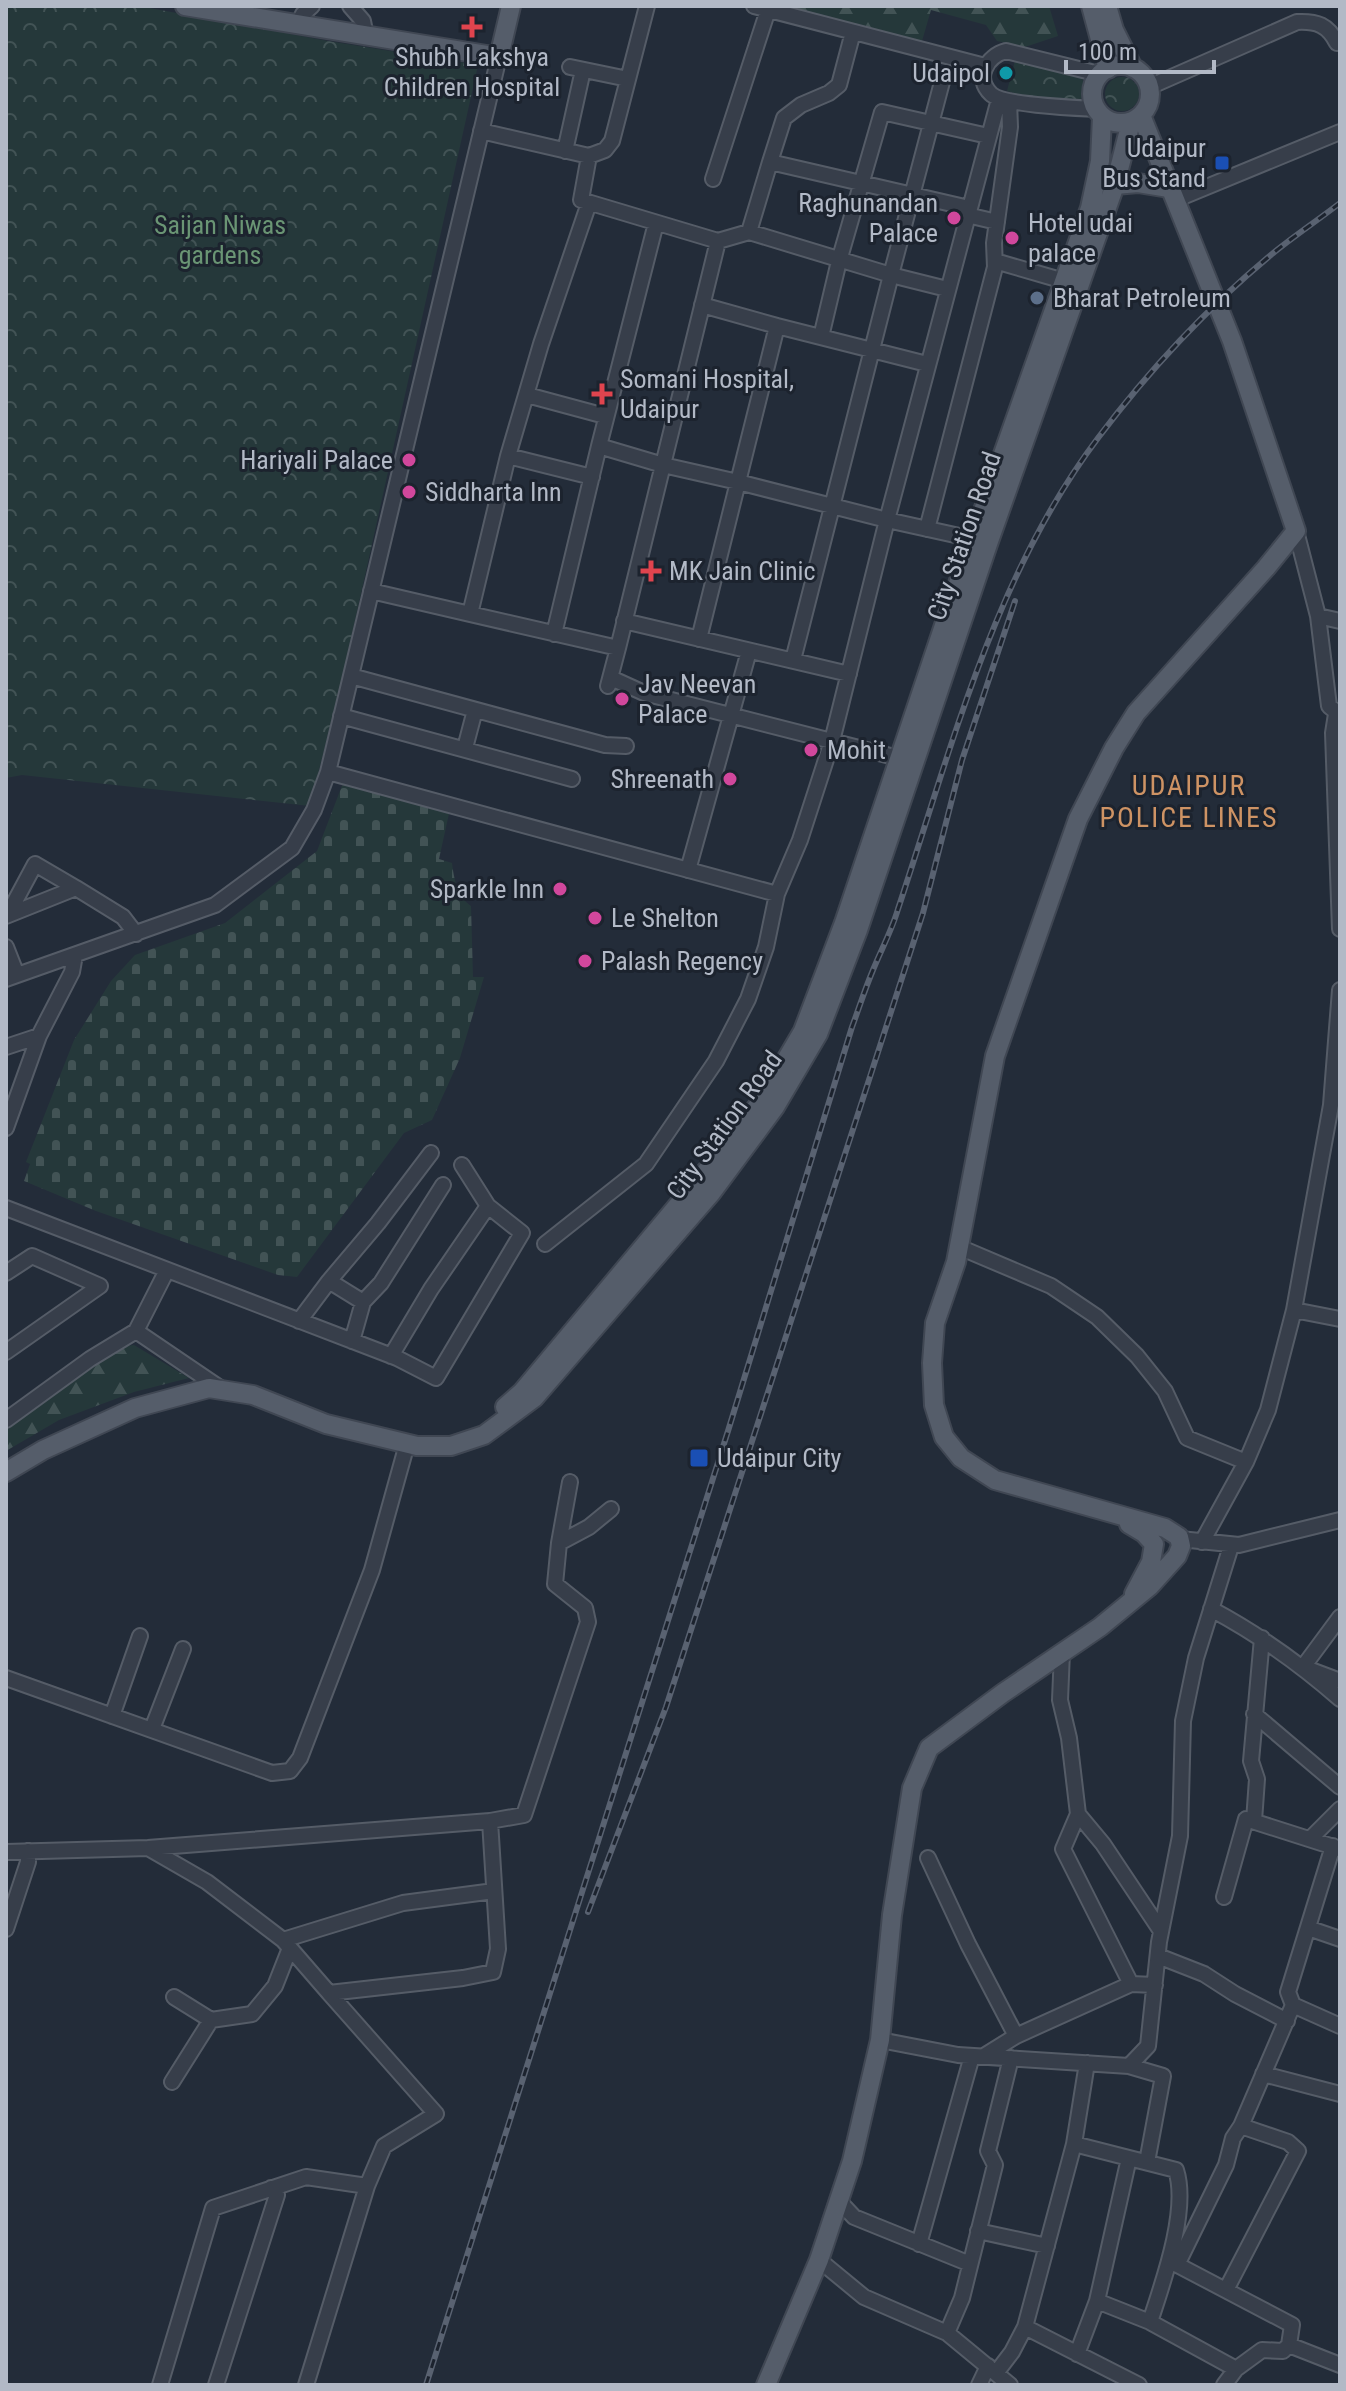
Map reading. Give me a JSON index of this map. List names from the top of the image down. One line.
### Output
{"streets":{"main road":["City Station Road"]},"districts":["UDAIPUR POLICE LINES"],"parks":["Saijan Niwas gardens"],"places":{"health":["Shubh Lakshya Children Hospital","Somani Hospital, Udaipur","MK Jain Clinic"],"other":["Udaipol","Raghunandan Palace","Hotel udai palace","Bharat Petroleum","Hariyali Palace","Siddharta Inn","Jav Neevan Palace","Mohit","Shreenath","Sparkle Inn","Le Shelton","Palash Regency"],"transit":["Udaipur Bus Stand","Udaipur City"]},"scale_bar":"100 m"}
